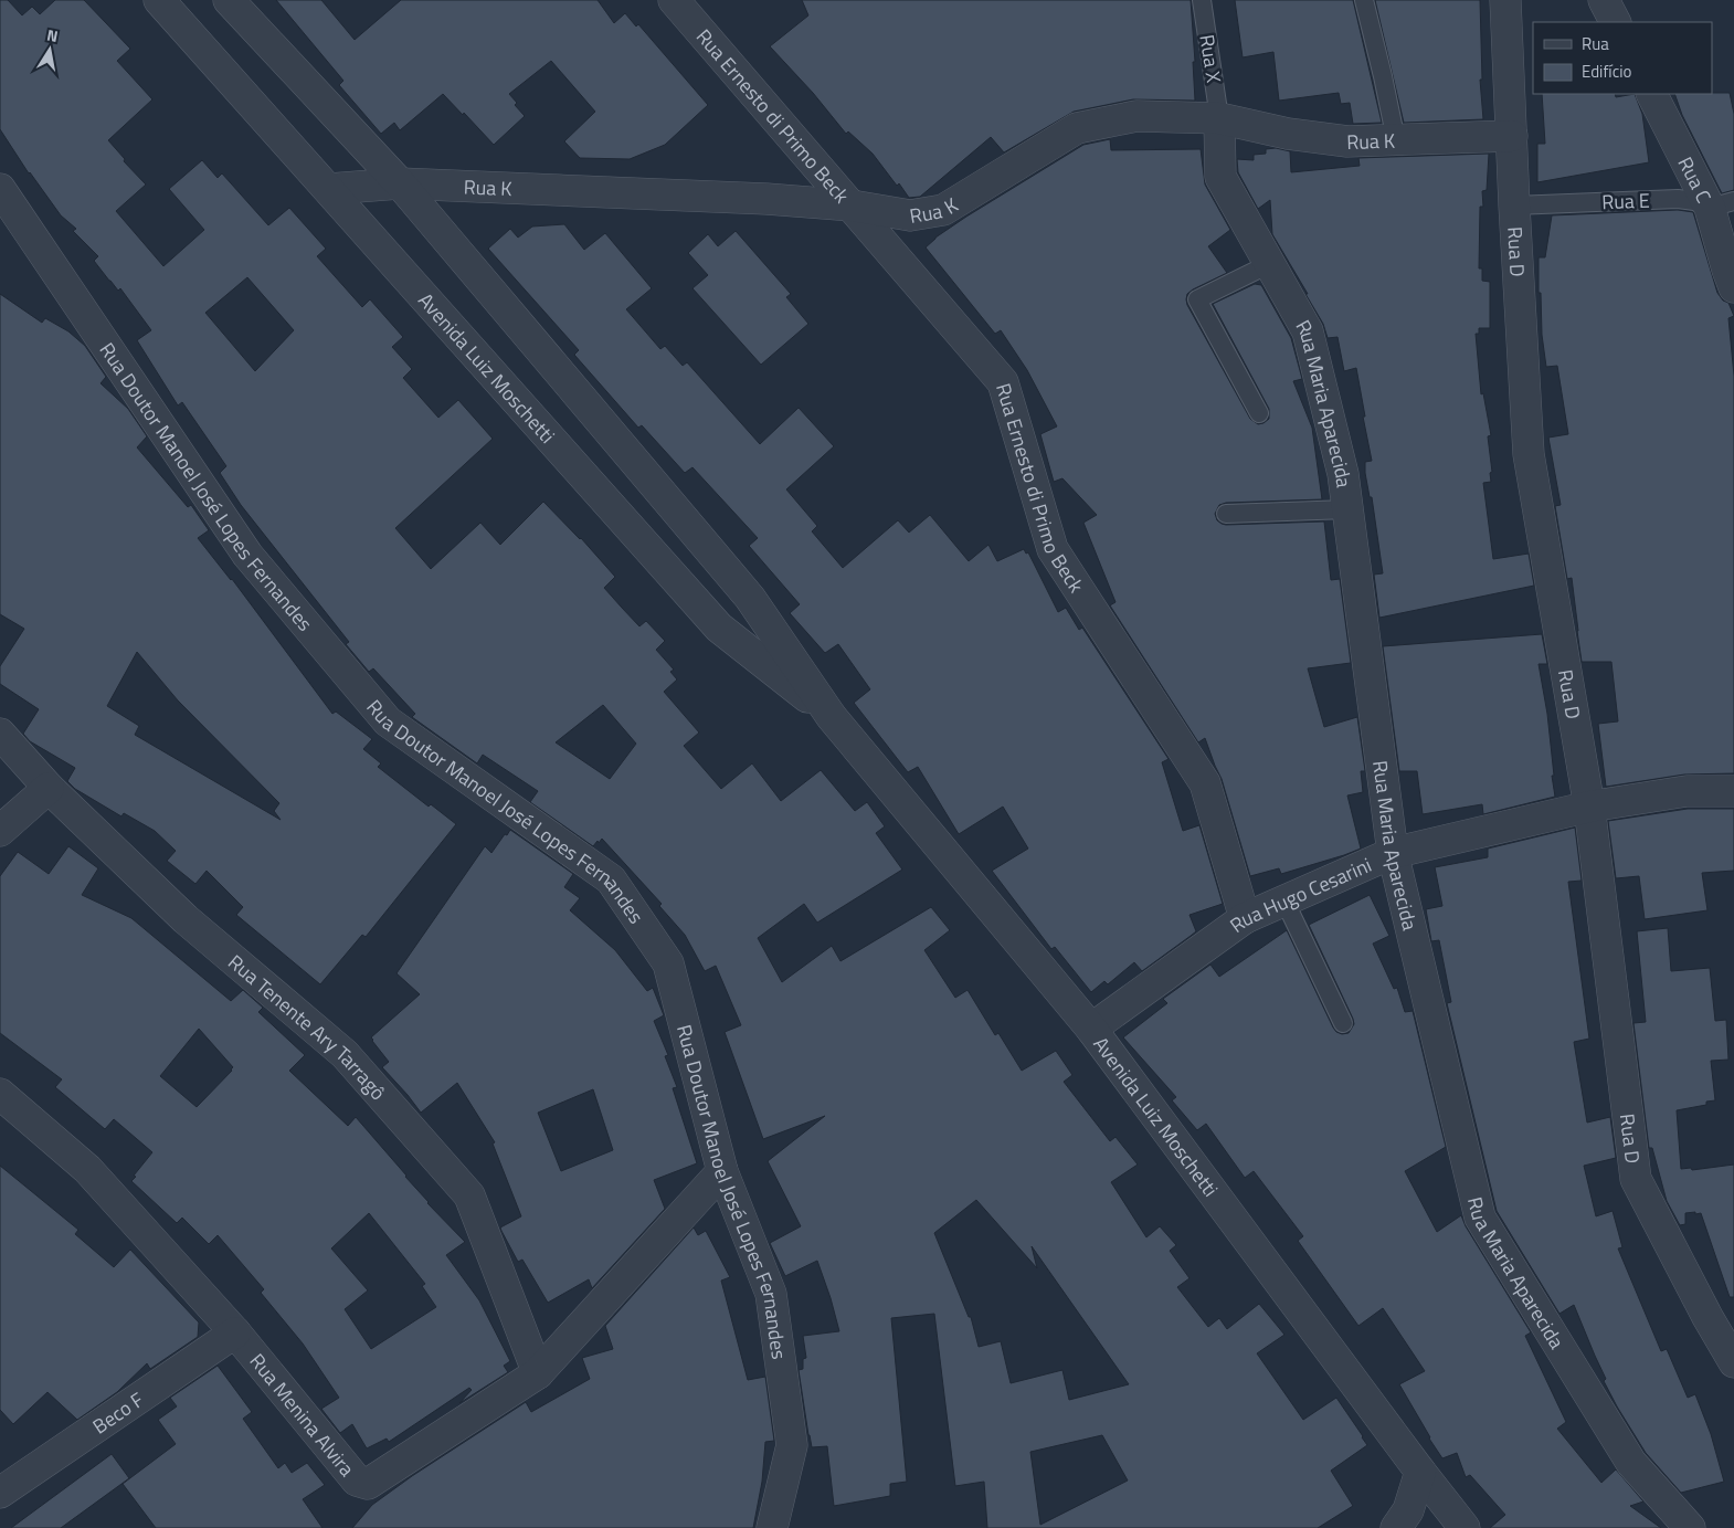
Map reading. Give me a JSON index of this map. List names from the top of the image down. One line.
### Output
{"streets":{"street":["Rua Ernesto di Primo Beck","Rua K","Rua C","Rua D","Avenida Luiz Moschetti","Rua Maria Aparecida","Rua Doutor Manoel José Lopes Fernandes","Rua Hugo Cesarini","Rua Tenente Ary Tarragô","Beco F","Rua Menina Alvira"],"lane":["Rua X","Rua E"]},"crossings":[["Rua X","Rua K"],["Rua X","Rua Maria Aparecida"],["Rua Ernesto di Primo Beck","Rua K"],["Rua Ernesto di Primo Beck","Rua Hugo Cesarini"],["Rua K","Rua D"],["Rua K","Avenida Luiz Moschetti"],["Rua K","Rua Maria Aparecida"],["Rua C","Rua E"],["Rua E","Rua D"],["Rua D","Rua Hugo Cesarini"],["Avenida Luiz Moschetti","Rua Hugo Cesarini"],["Rua Maria Aparecida","Rua Hugo Cesarini"],["Rua Doutor Manoel José Lopes Fernandes","Rua Menina Alvira"],["Rua Tenente Ary Tarragô","Rua Menina Alvira"],["Beco F","Rua Menina Alvira"]],"legend":["Rua","Edifício"],"north":"top"}
